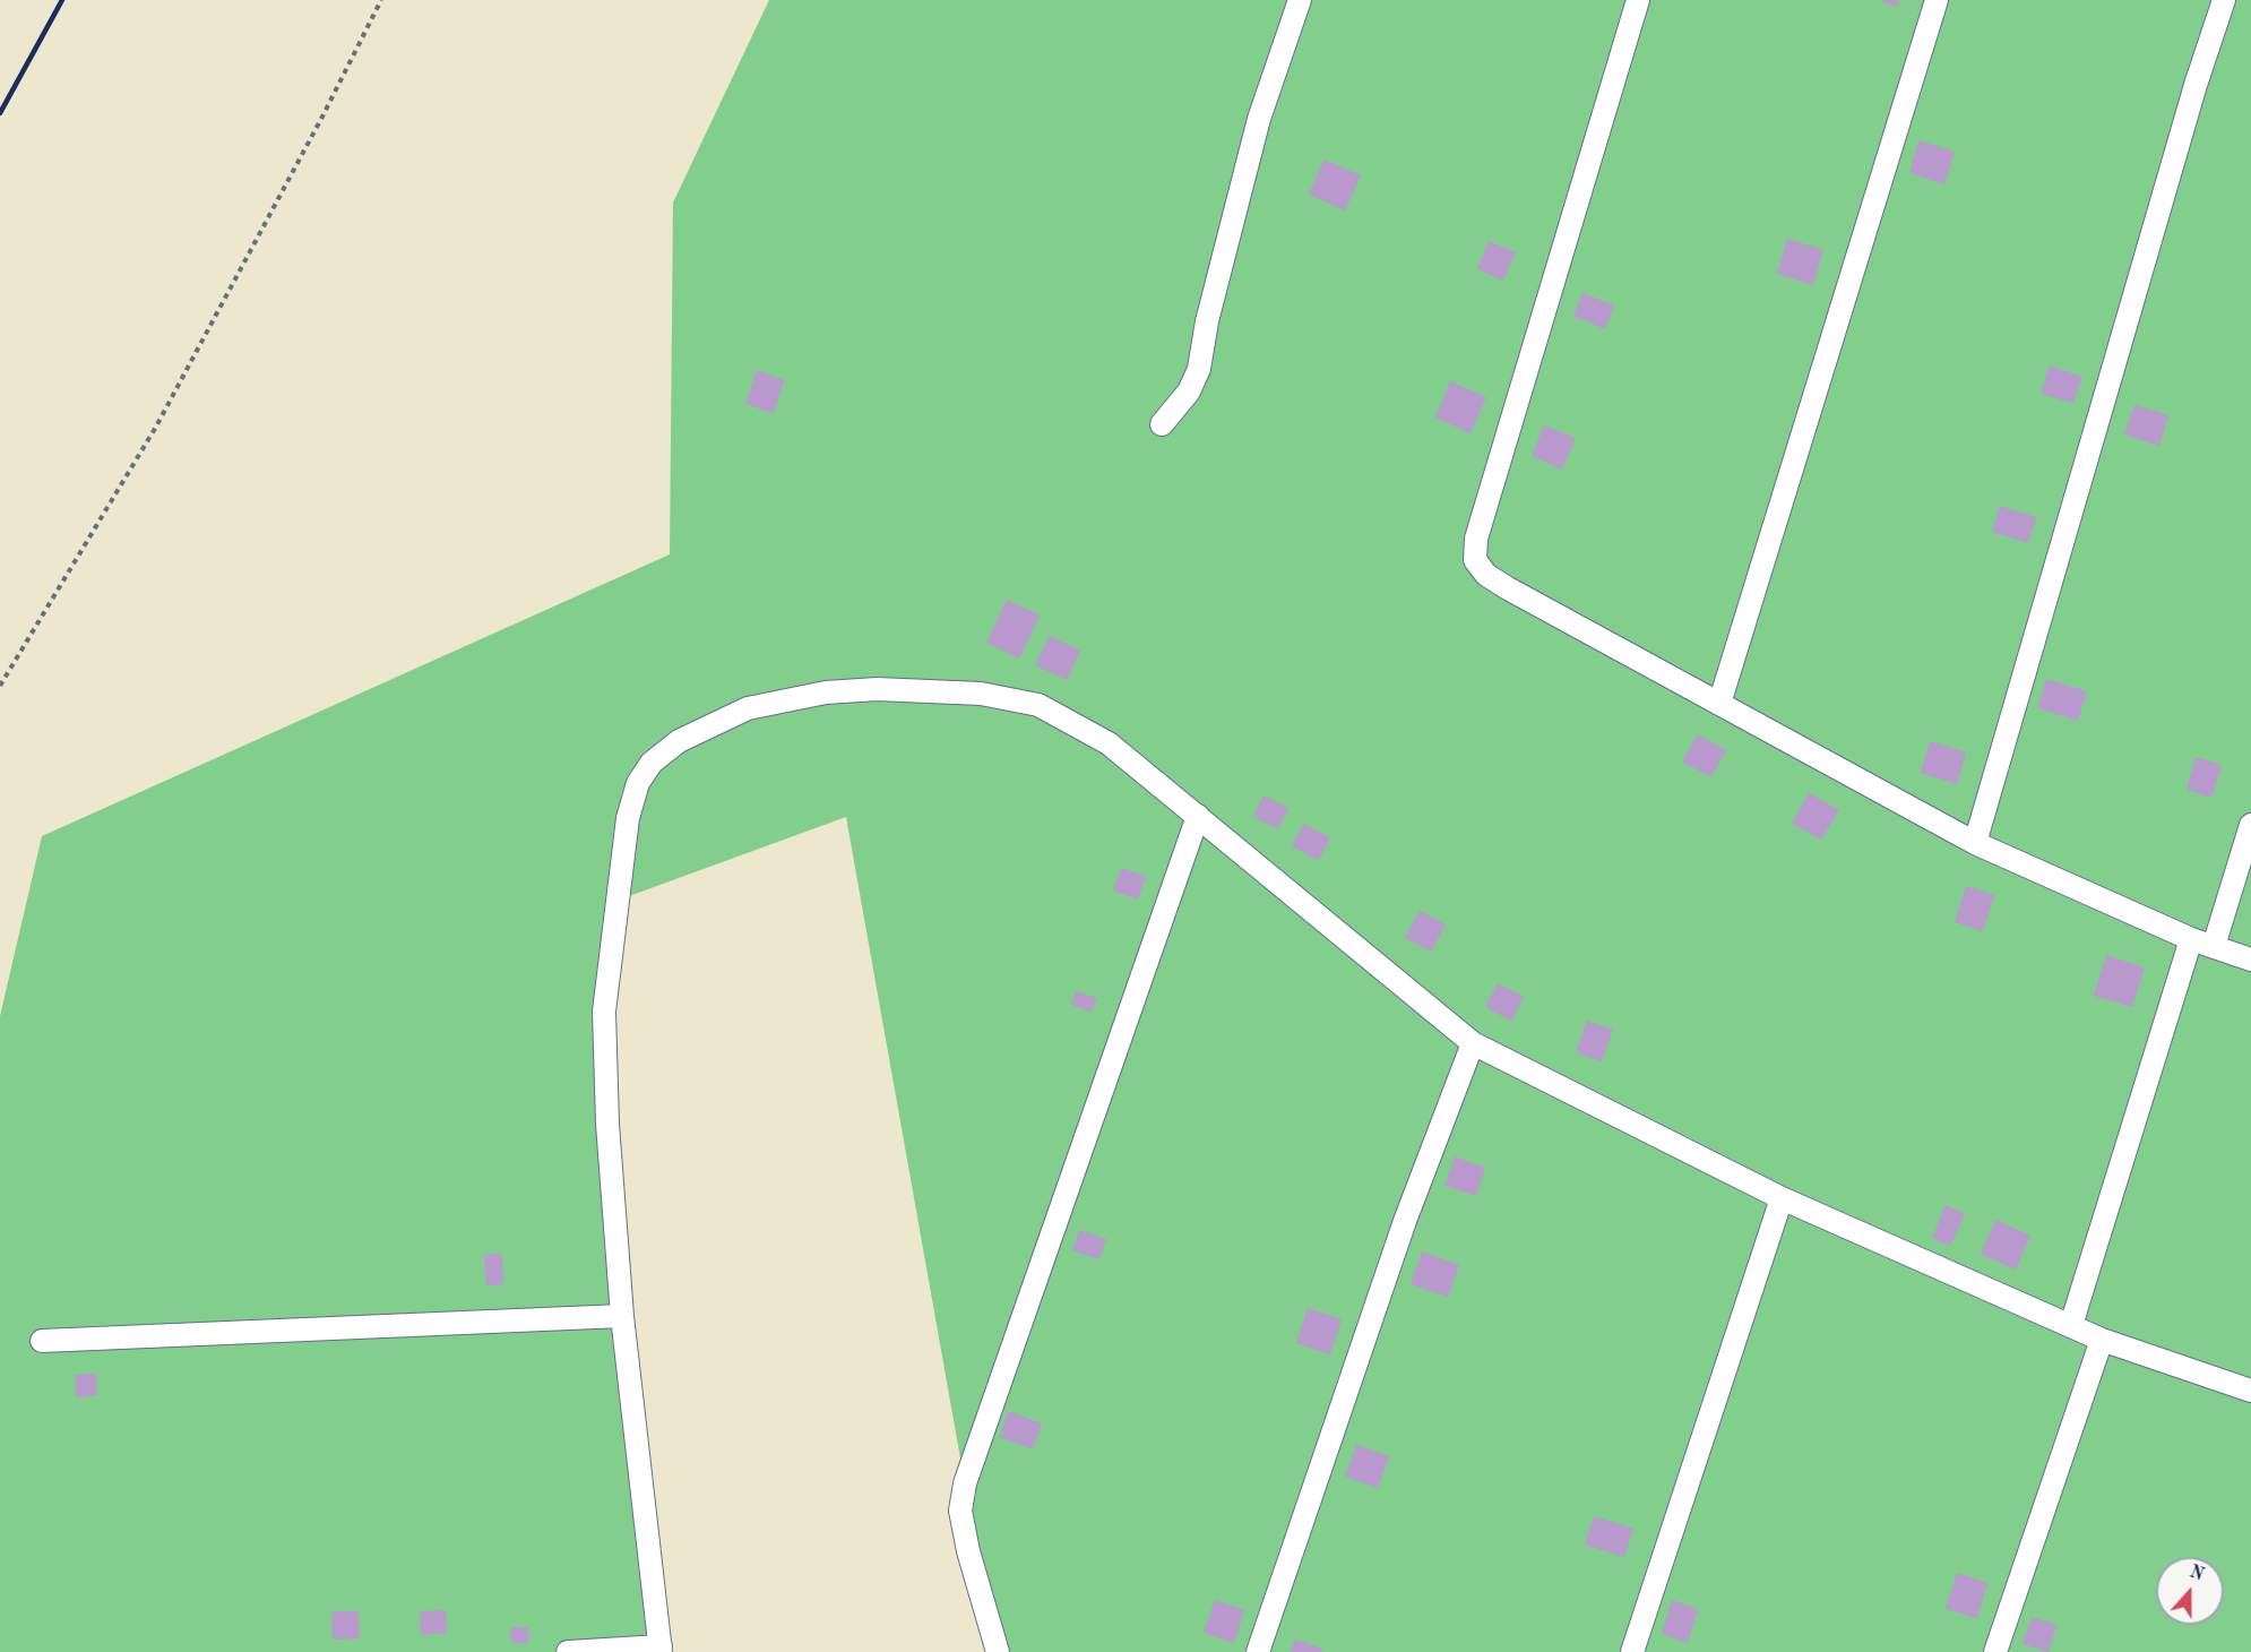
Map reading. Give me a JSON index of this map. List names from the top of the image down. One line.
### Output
{"north":"top"}
